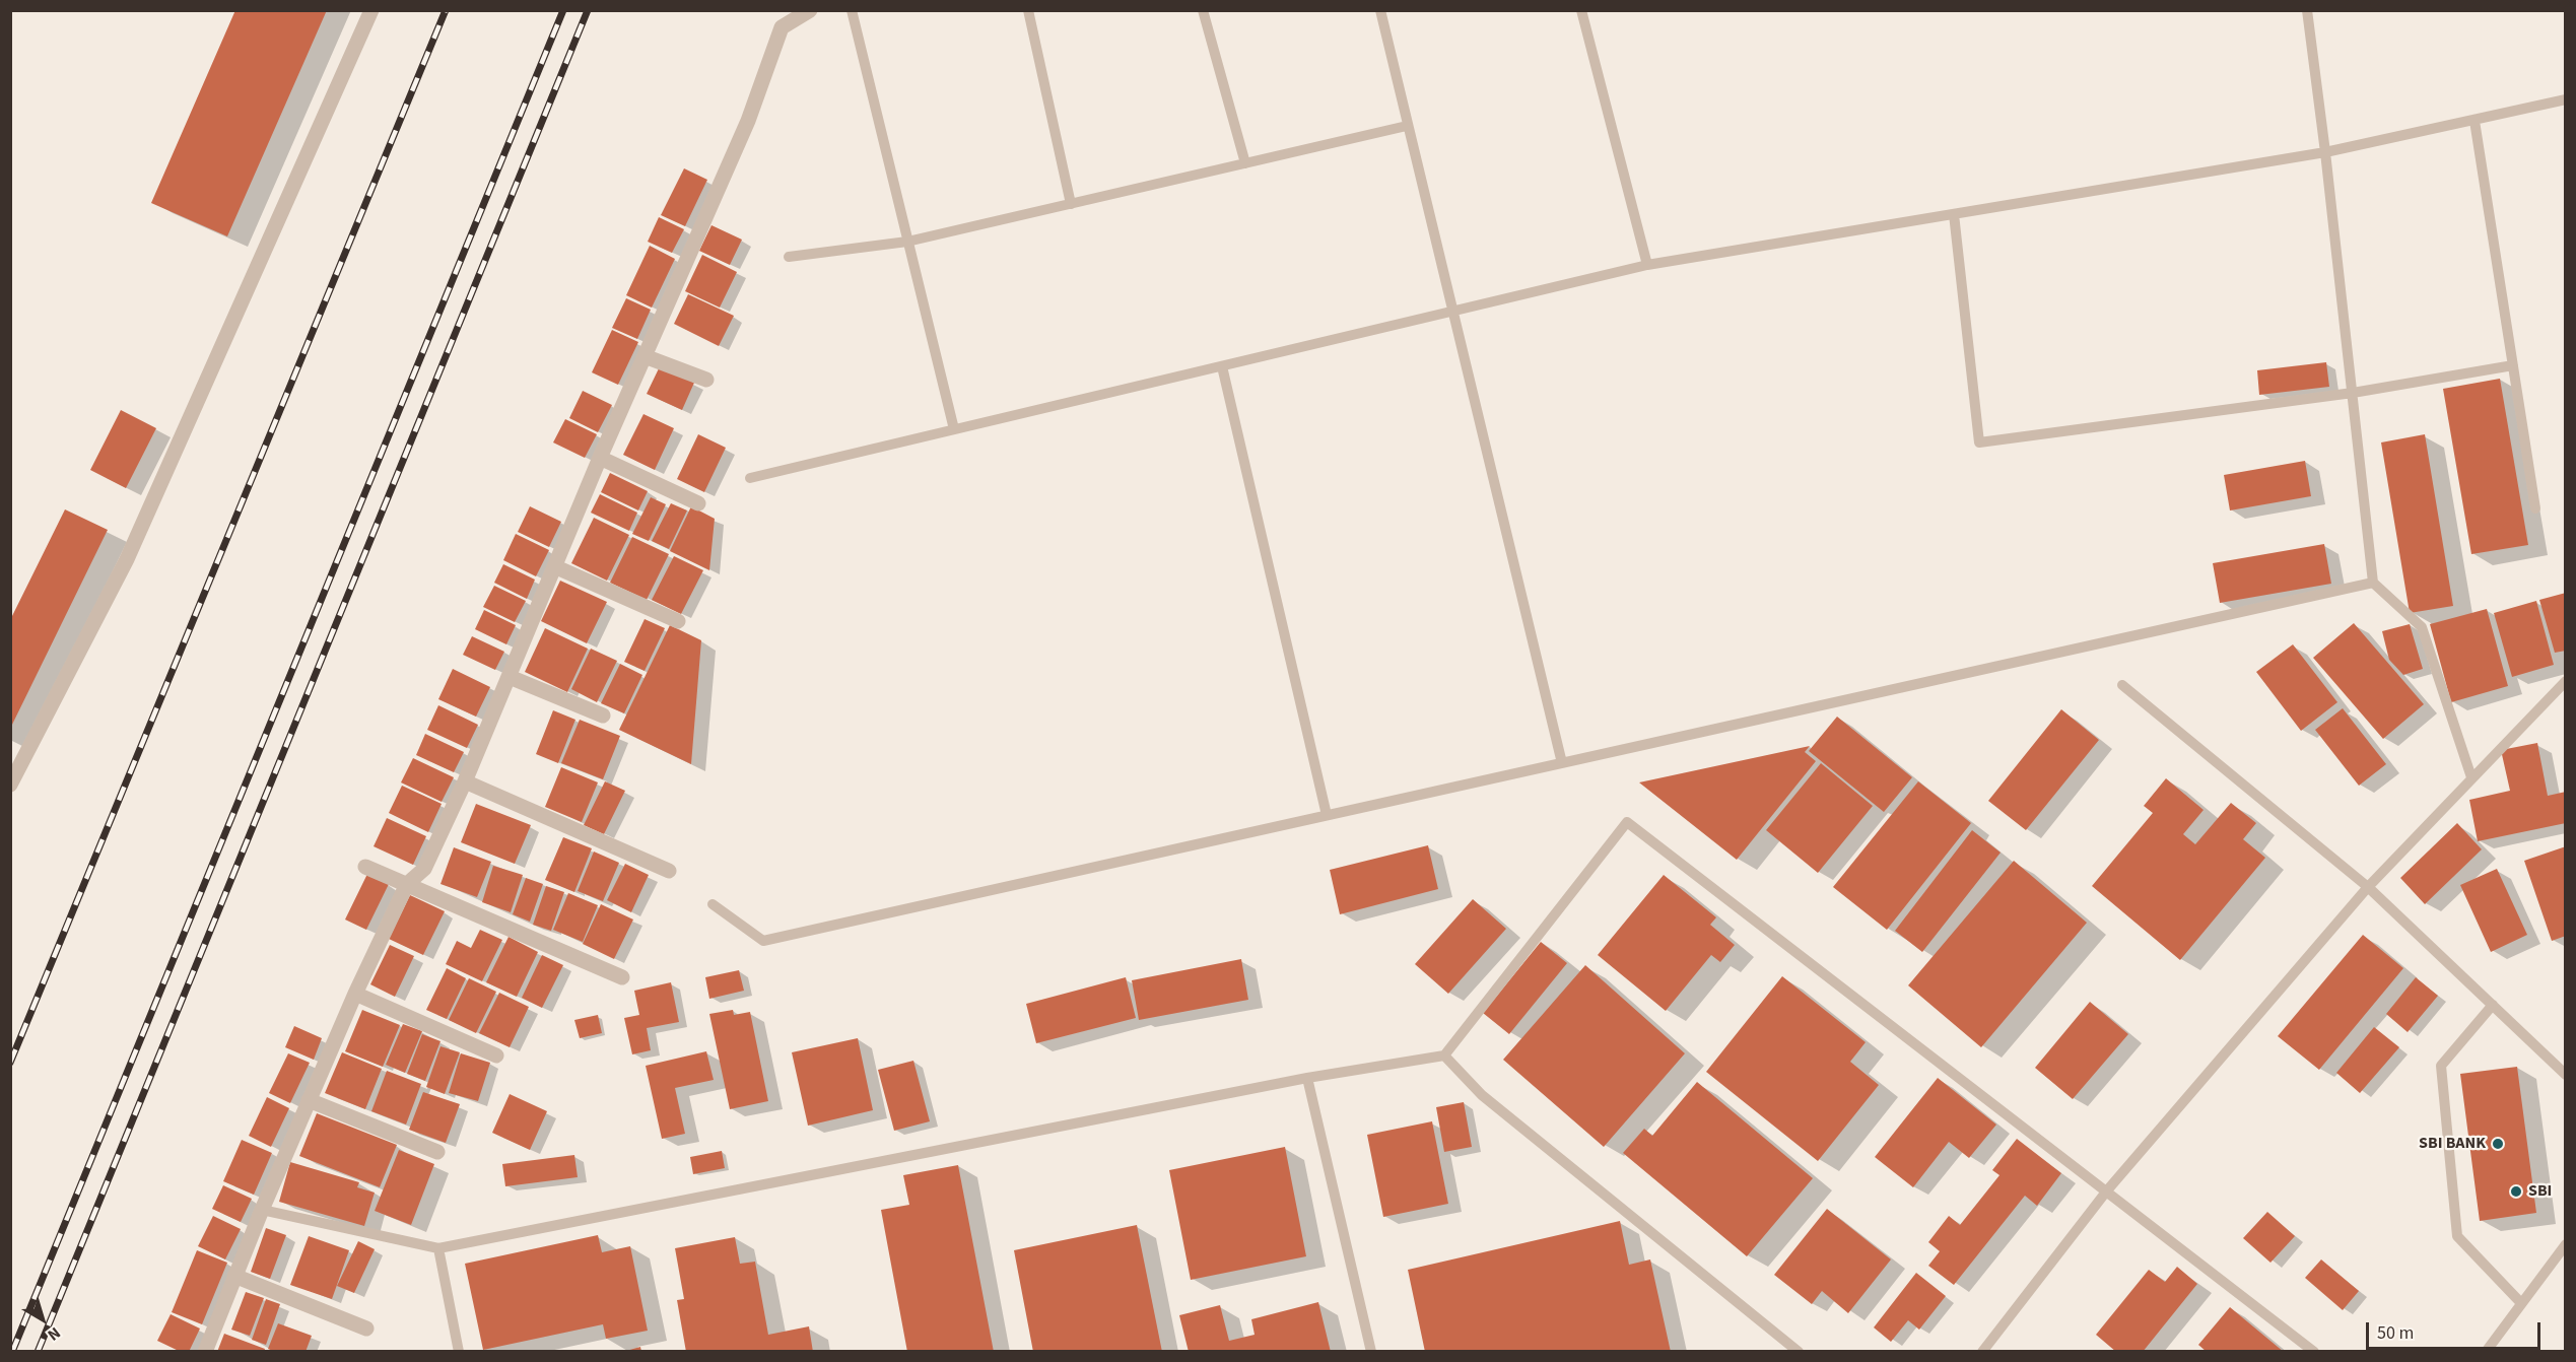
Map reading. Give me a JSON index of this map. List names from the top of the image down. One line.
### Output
{"places":["SBI BANK","SBI"],"scale_bar":"50 m","north":"bottom right"}
